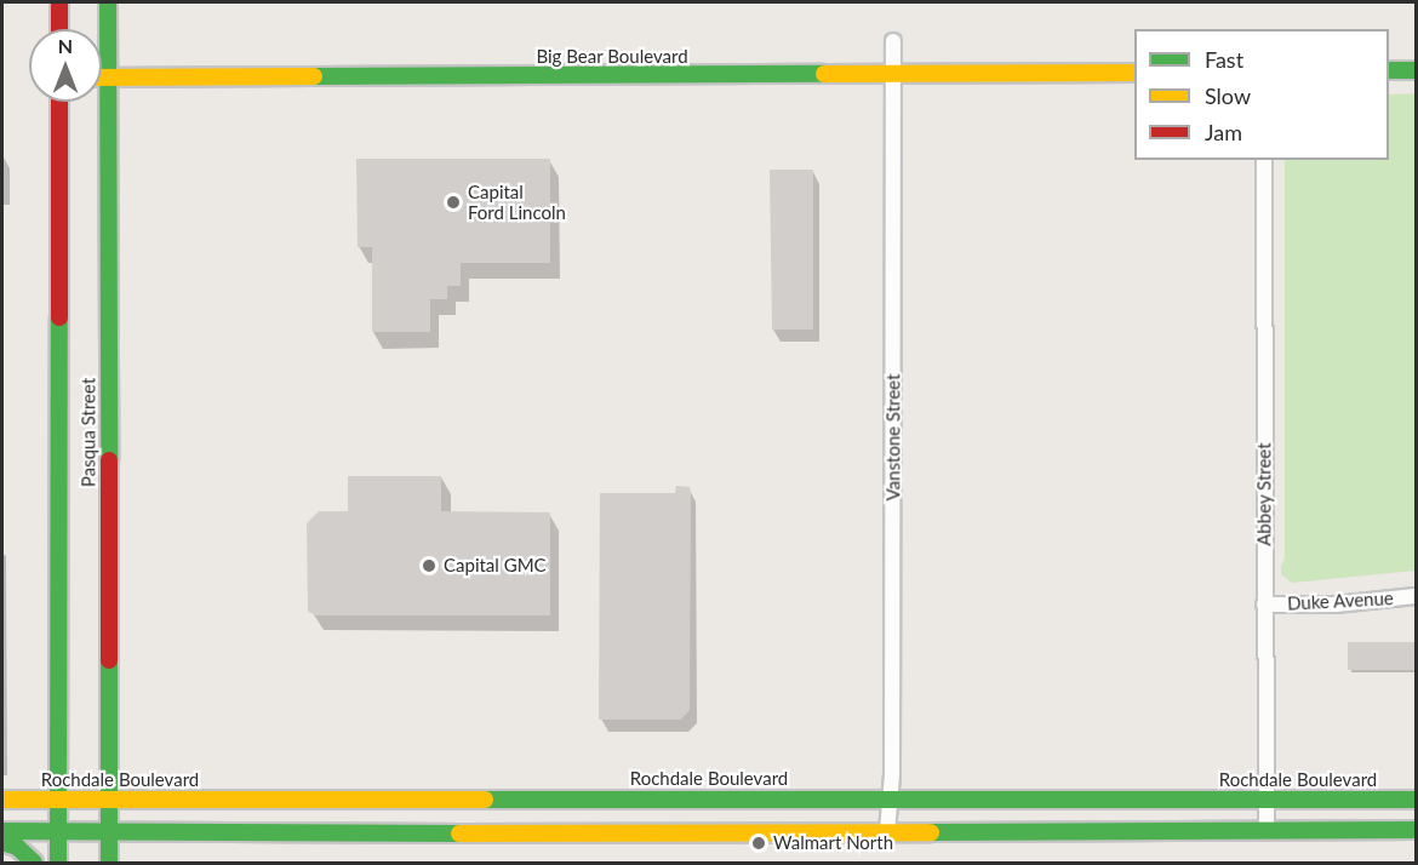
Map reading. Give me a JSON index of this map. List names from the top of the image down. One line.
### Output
{"streets":{"street":["Big Bear Boulevard","Pasqua Street","Vanstone Street","Abbey Street","Duke Avenue","Rochdale Boulevard"]},"crossings":[["Big Bear Boulevard","Pasqua Street"],["Big Bear Boulevard","Vanstone Street"],["Pasqua Street","Rochdale Boulevard"],["Vanstone Street","Rochdale Boulevard"],["Abbey Street","Duke Avenue"],["Abbey Street","Rochdale Boulevard"]],"places":["Capital Ford Lincoln","Capital GMC","Walmart North"],"legend":["Fast","Slow","Jam"],"north":"top"}
